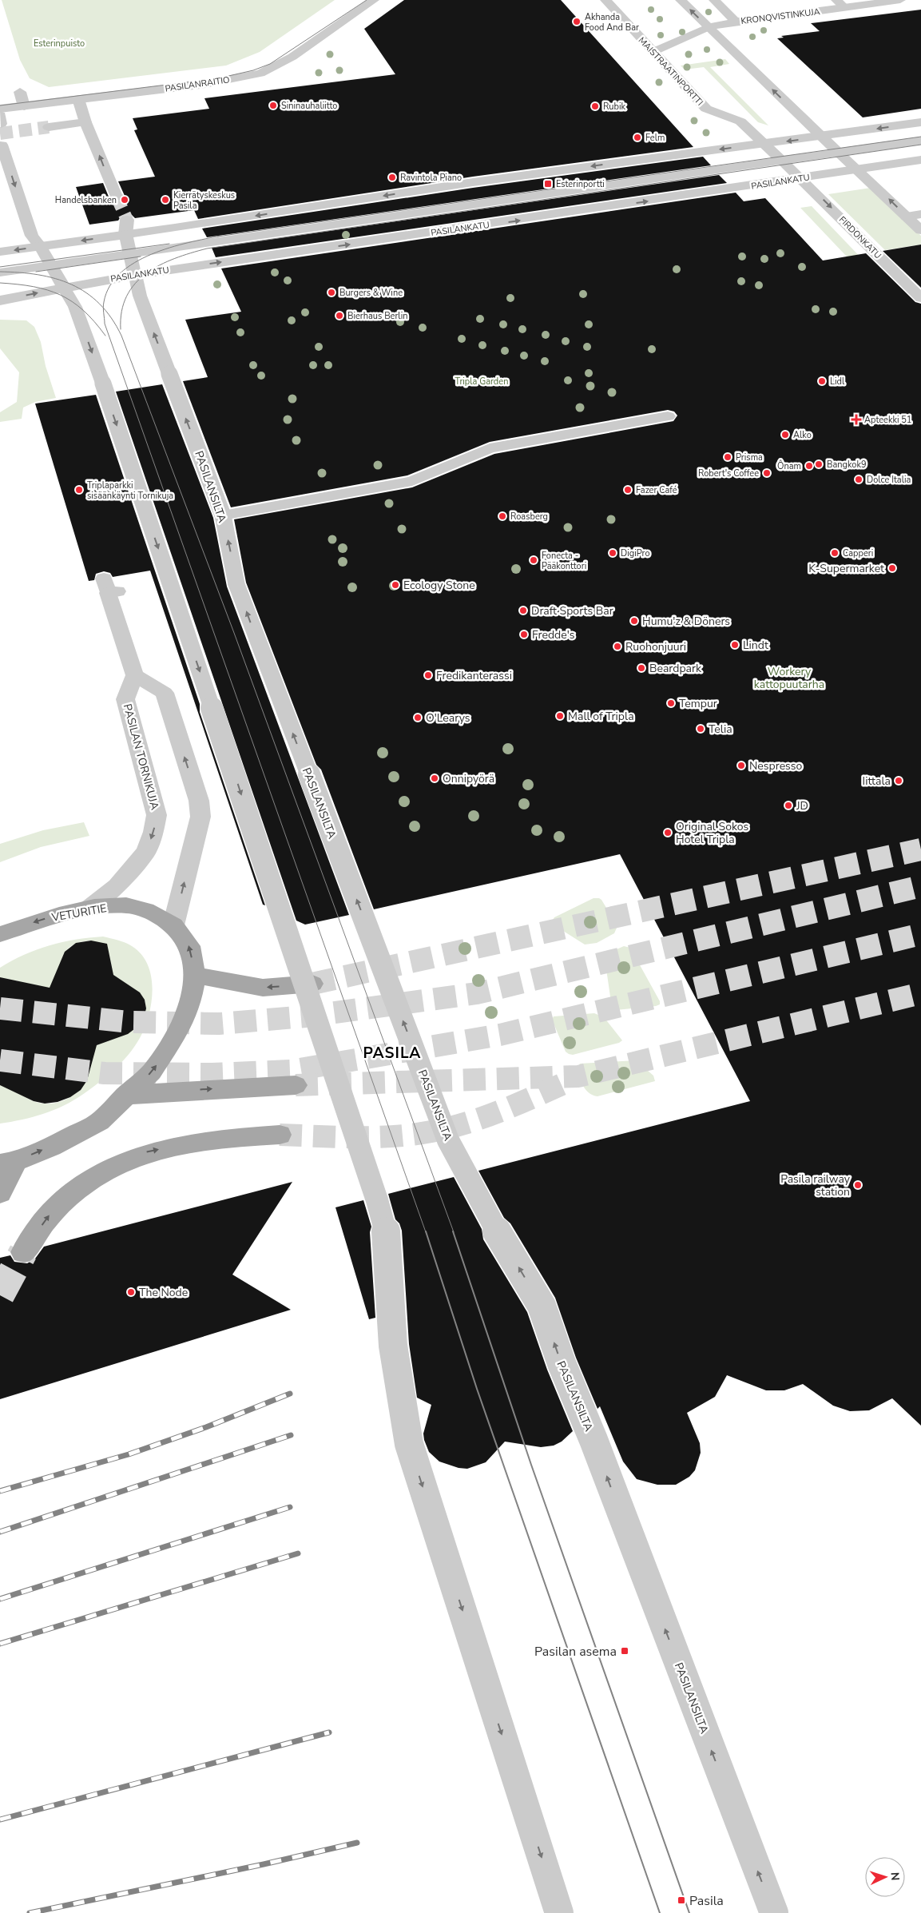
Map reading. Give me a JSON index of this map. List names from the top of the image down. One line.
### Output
{"streets":{"main road":["VETURITIE"],"street":["KRONQVISTINKUJA","MAISTRAATINPORTTI","PASILANRAITIO","PASILANKATU","FIRDONKATU","PASILANSILTA","PASILAN TORNIKUJA"]},"crossings":[["KRONQVISTINKUJA","MAISTRAATINPORTTI"],["MAISTRAATINPORTTI","PASILANKATU"],["MAISTRAATINPORTTI","FIRDONKATU"],["PASILANKATU","FIRDONKATU"],["PASILANKATU","PASILANSILTA"],["PASILAN TORNIKUJA","VETURITIE"]],"one_way":["PASILAN TORNIKUJA"],"districts":["PASILA"],"parks":["Esterinpuisto","Tripla Garden","Workery kattopuutarha"],"places":{"other":["Akhanda Food And Bar","Sininauhaliitto","Rubik","Felm","Ravintola Piano","Handelsbanken","Kierrätyskeskus Pasila","Burgers & Wine","Bierhaus Berlin","Lidl","Alko","Prisma","Bangkok9","Ônam","Robert's Coffee","Dolce Italia","Triplaparkki sisäänkäynti Tornikuja","Fazer Café","Roasberg","DigiPro","Capperi","Fonecta - Pääkonttori","K-Supermarket","Ecology Stone","Draft Sports Bar","Humu'z & Döners","Fredde's","Lindt","Ruohonjuuri","Beardpark","Fredikanterassi","Tempur","Mall of Tripla","O'Learys","Telia","Nespresso","Onnipyörä","Iittala","JD","Original Sokos Hotel Tripla","Pasila railway station","The Node"],"transit":["Esterinportti","Pasilan asema","Pasila"],"health":["Apteekki 51"]},"north":"right"}
